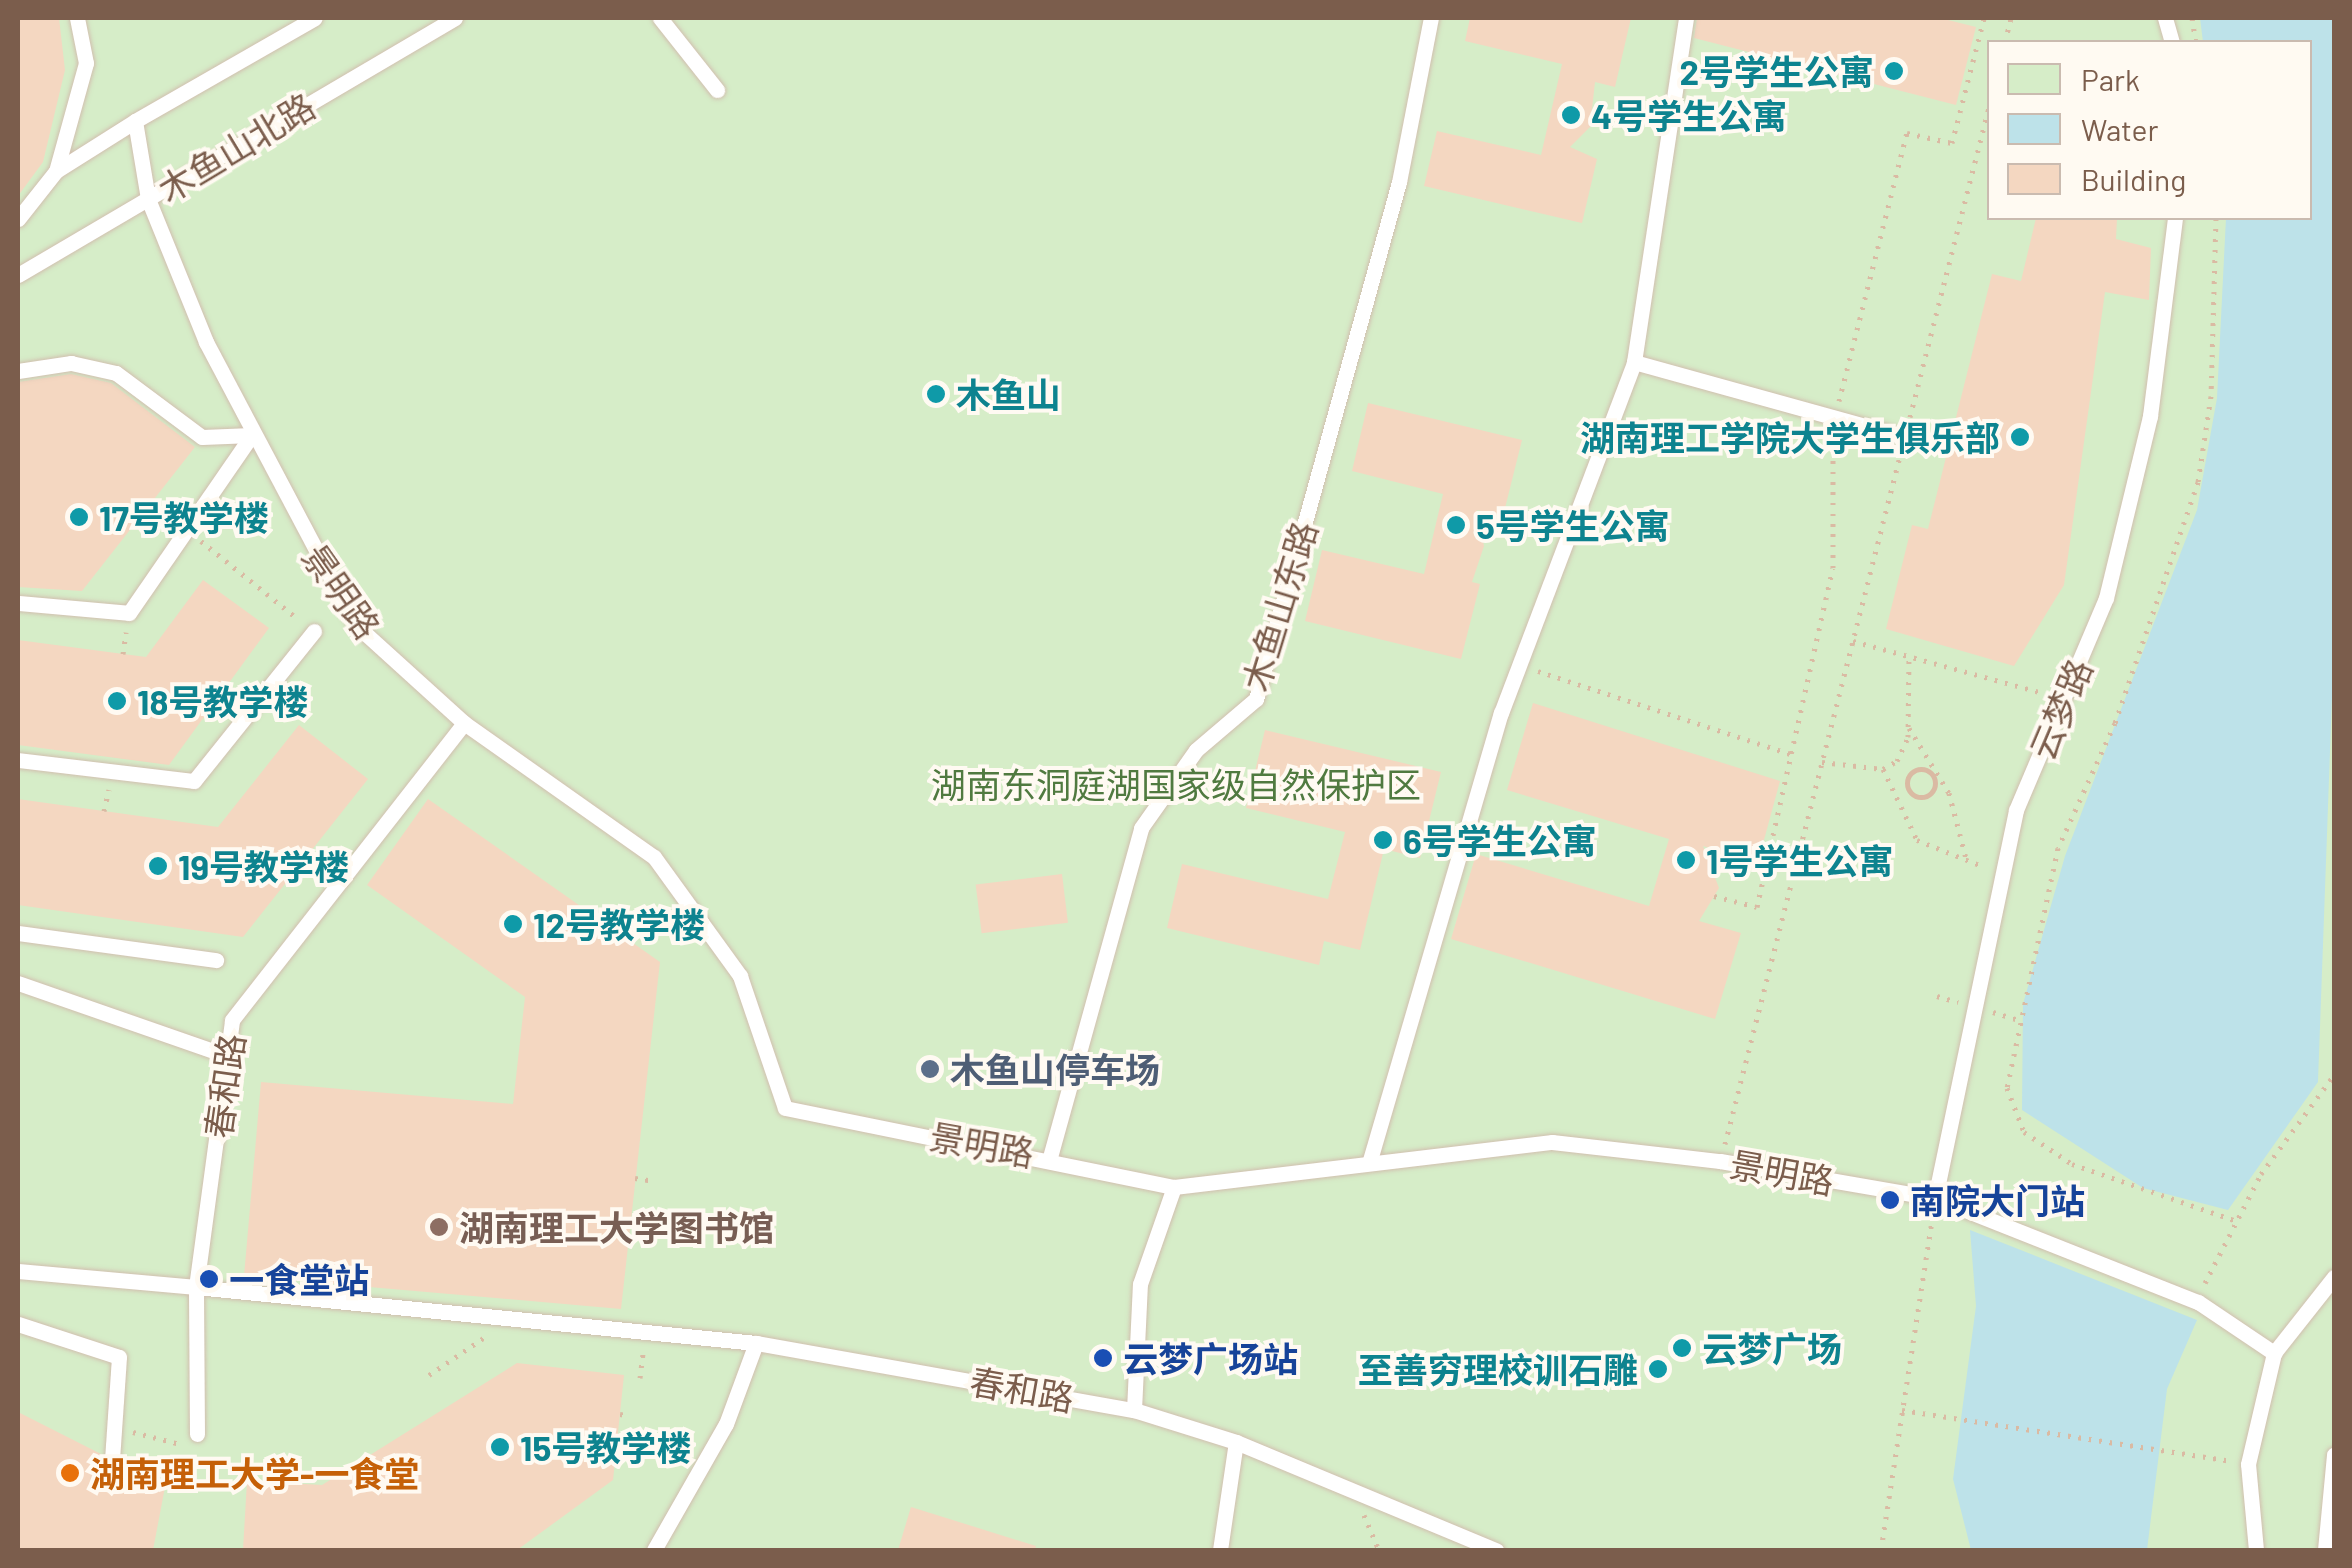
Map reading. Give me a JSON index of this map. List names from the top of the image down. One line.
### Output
{"streets":{"lane":["木鱼山北路","景明路","木鱼山东路","云梦路","春和路"]},"crossings":[["木鱼山北路","景明路"],["景明路","木鱼山东路"],["景明路","云梦路"],["景明路","春和路"]],"parks":["湖南东洞庭湖国家级自然保护区"],"places":["2号学生公寓","4号学生公寓","木鱼山","湖南理工学院大学生俱乐部","17号教学楼","5号学生公寓","18号教学楼","6号学生公寓","1号学生公寓","19号教学楼","12号教学楼","木鱼山停车场","南院大门站","湖南理工大学图书馆","一食堂站","云梦广场","云梦广场站","至善穷理校训石雕","15号教学楼","湖南理工大学-一食堂"],"legend":["Park","Water","Building"]}
